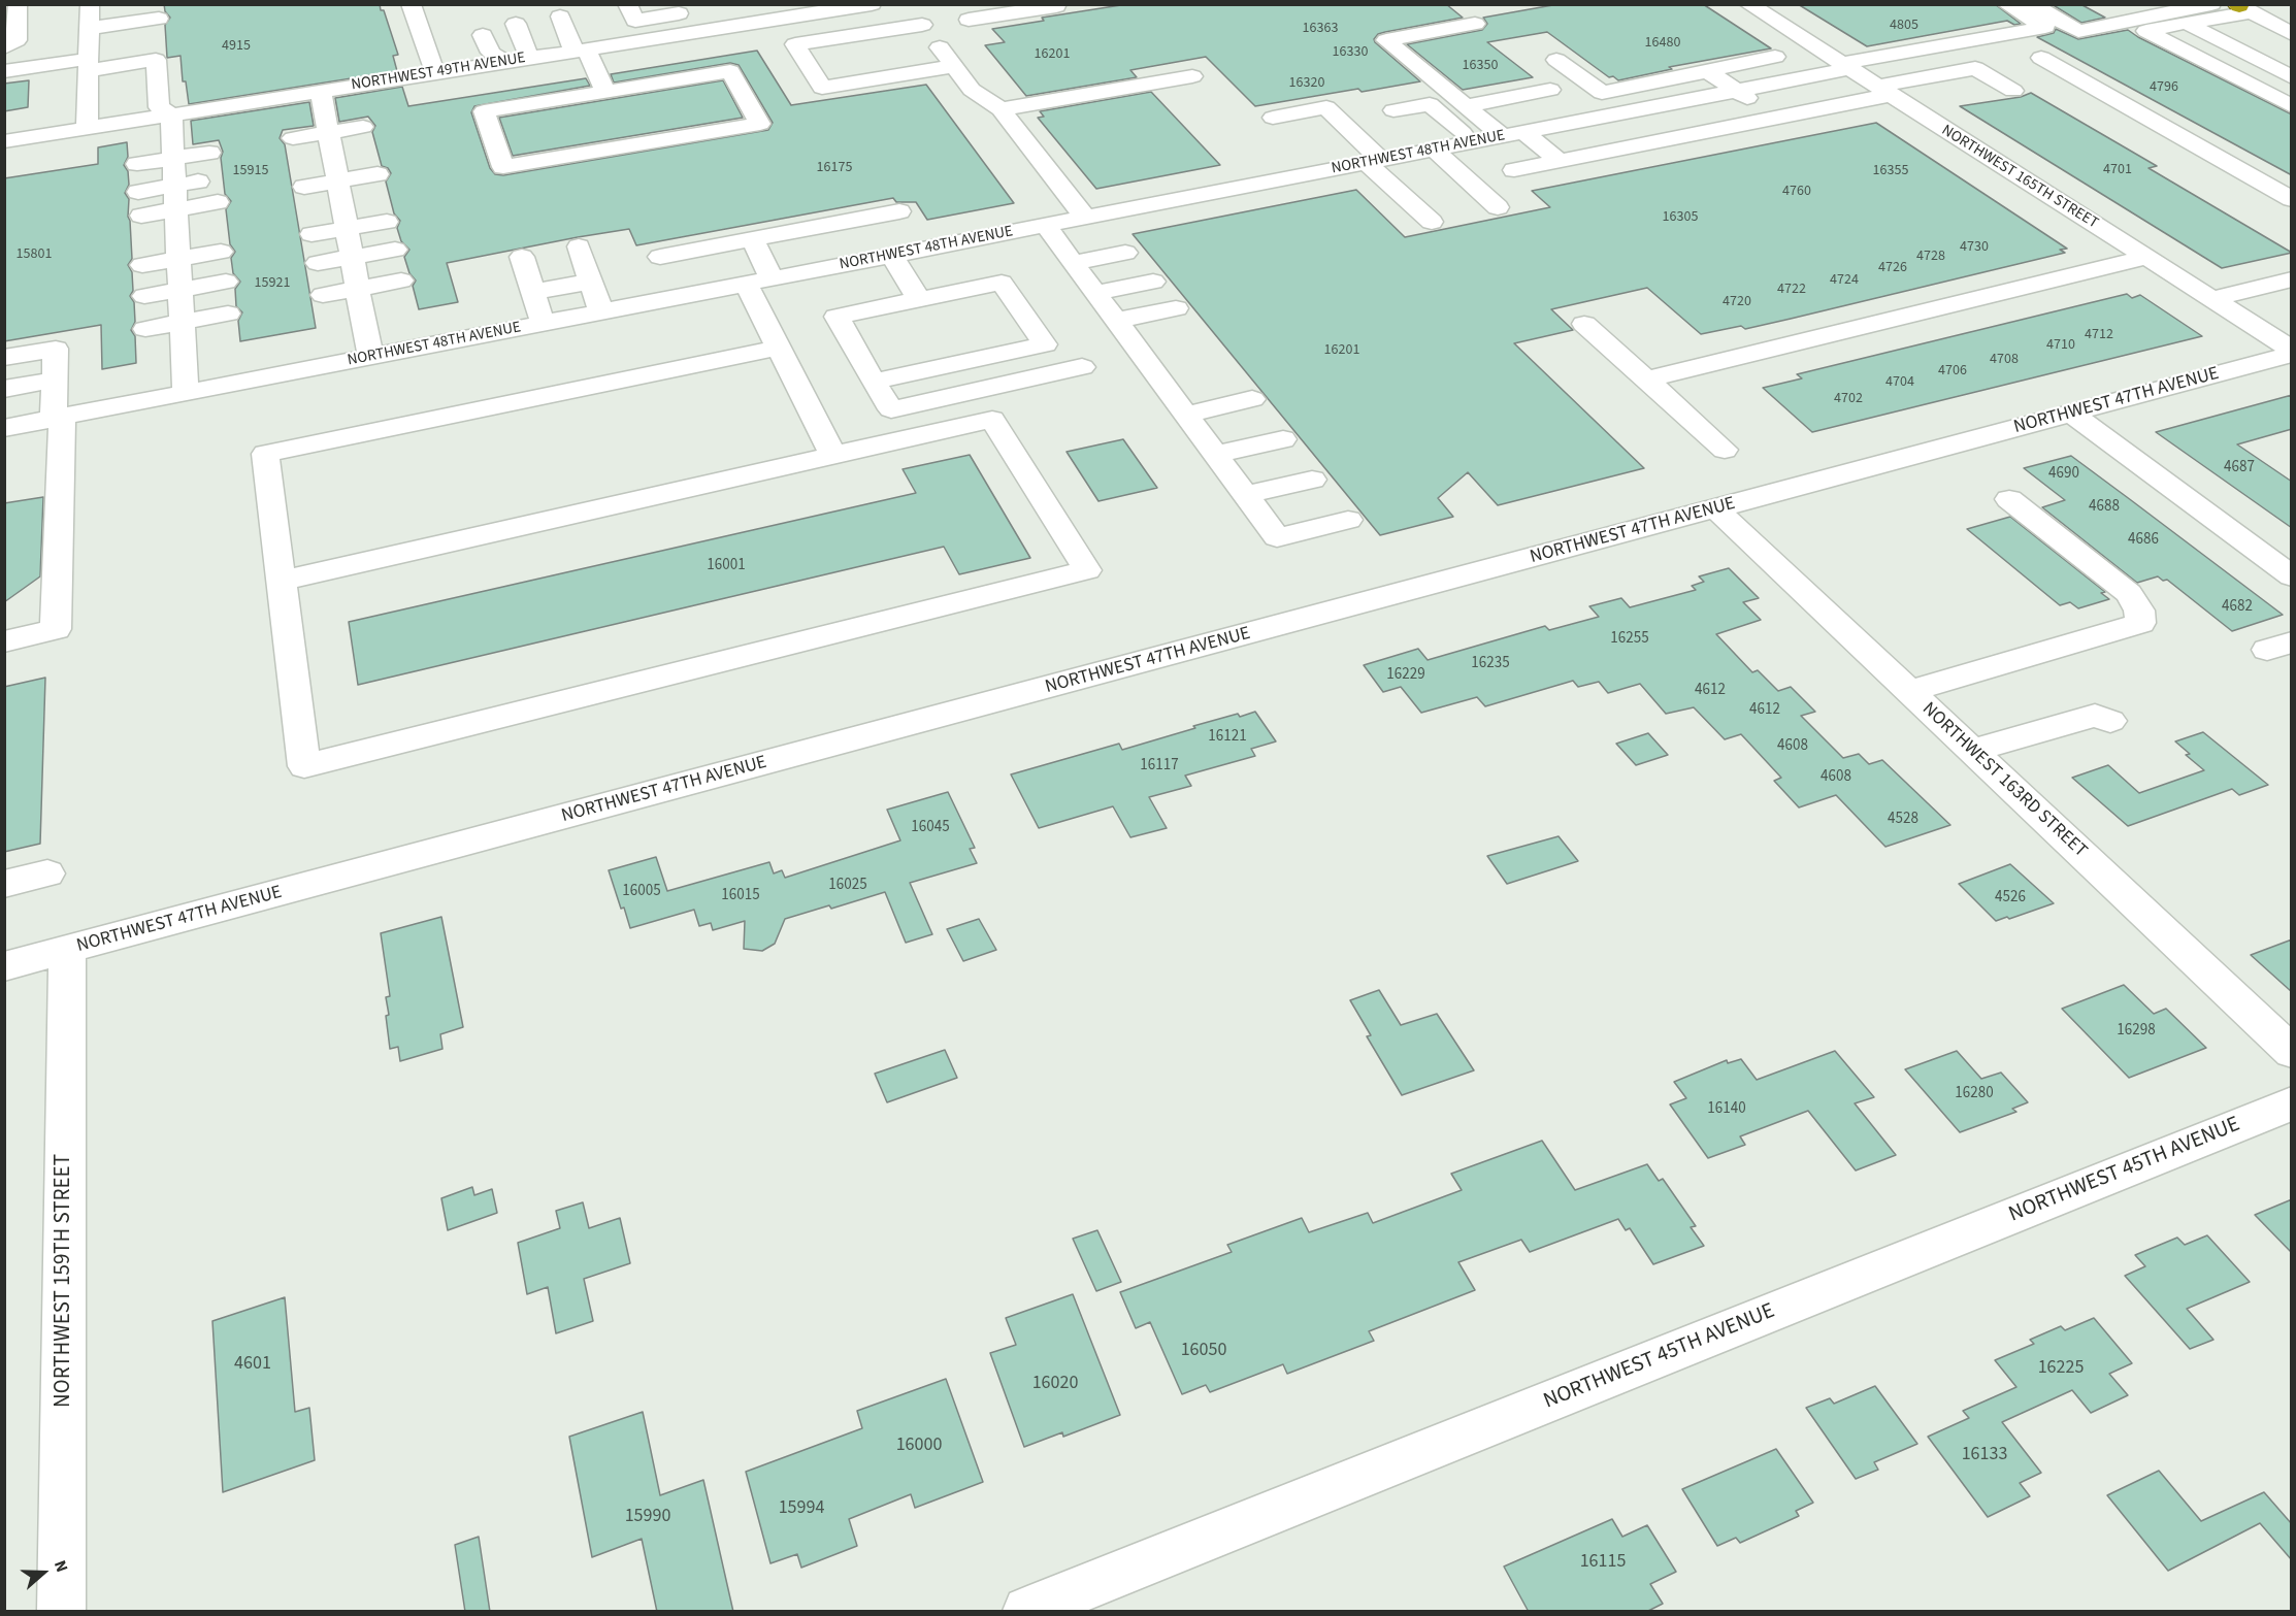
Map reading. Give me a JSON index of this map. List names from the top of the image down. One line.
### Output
{"streets":{"street":["NORTHWEST 49TH AVENUE","NORTHWEST 48TH AVENUE","NORTHWEST 165TH STREET","NORTHWEST 47TH AVENUE","NORTHWEST 163RD STREET","NORTHWEST 45TH AVENUE","NORTHWEST 159TH STREET"]},"crossings":[["NORTHWEST 48TH AVENUE","NORTHWEST 165TH STREET"],["NORTHWEST 165TH STREET","NORTHWEST 47TH AVENUE"],["NORTHWEST 47TH AVENUE","NORTHWEST 163RD STREET"],["NORTHWEST 47TH AVENUE","NORTHWEST 159TH STREET"]],"house_numbers":["4805","16363","16480","4915","16330","16201","16350","16320","4796","16175","4701","15915","16355","4760","16305","4730","15801","4728","4726","4724","15921","4722","4720","4712","4710","16201","4708","4706","4704","4702","4687","4690","4688","4686","16001","4682","16255","16235","16229","4612","4612","16121","4608","16117","4608","4528","16045","16025","16005","16015","4526","16298","16280","16140","16050","4601","16225","16020","16000","16133","15994","15990","16115"],"north":"right"}
